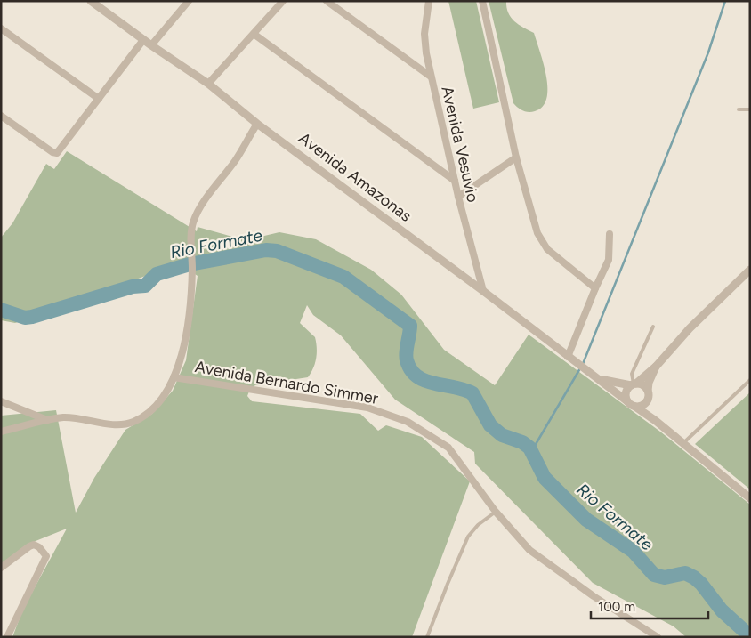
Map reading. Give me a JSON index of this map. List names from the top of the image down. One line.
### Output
{"streets":{"street":["Avenida Vesuvio","Avenida Amazonas","Avenida Bernardo Simmer"]},"crossings":[["Avenida Vesuvio","Avenida Amazonas"]],"water":["Rio Formate"],"scale_bar":"100 m"}
